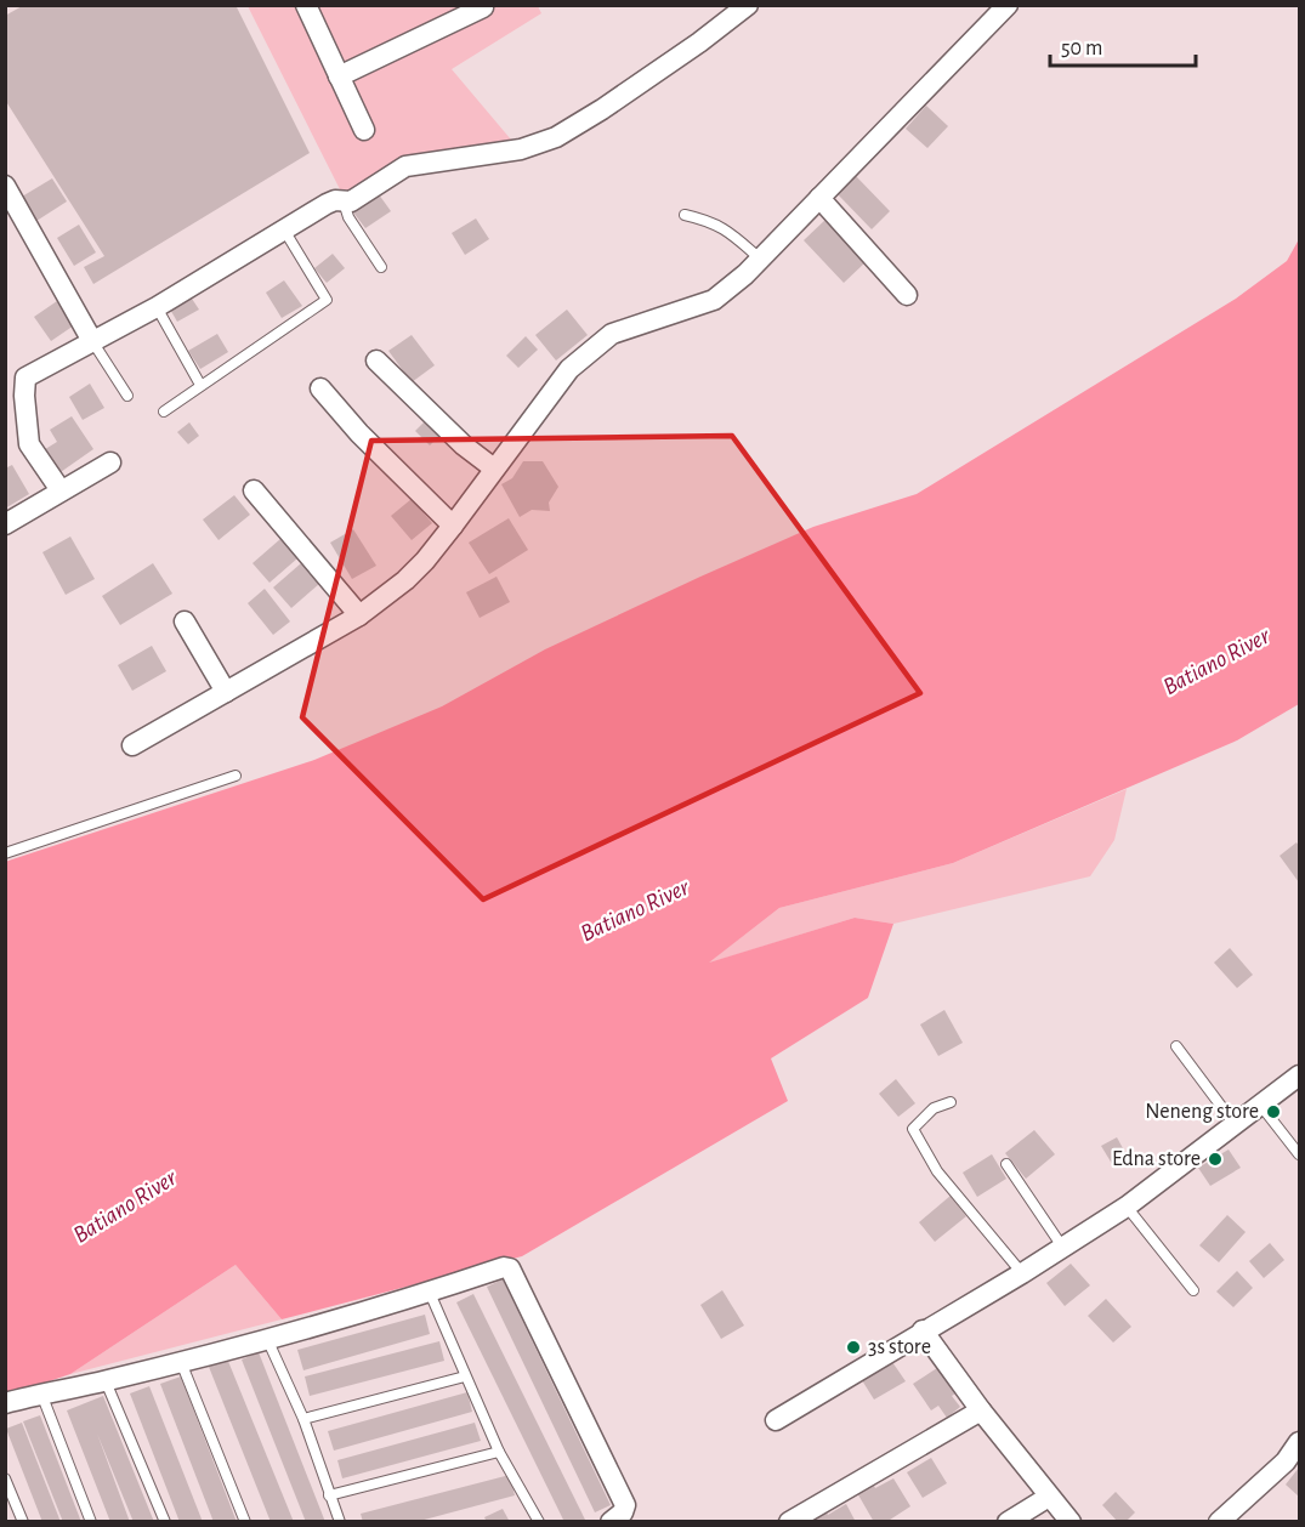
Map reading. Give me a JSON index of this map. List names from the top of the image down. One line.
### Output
{"water":["Batiano River"],"places":["Neneng store","Edna store","3s store"],"scale_bar":"50 m"}
